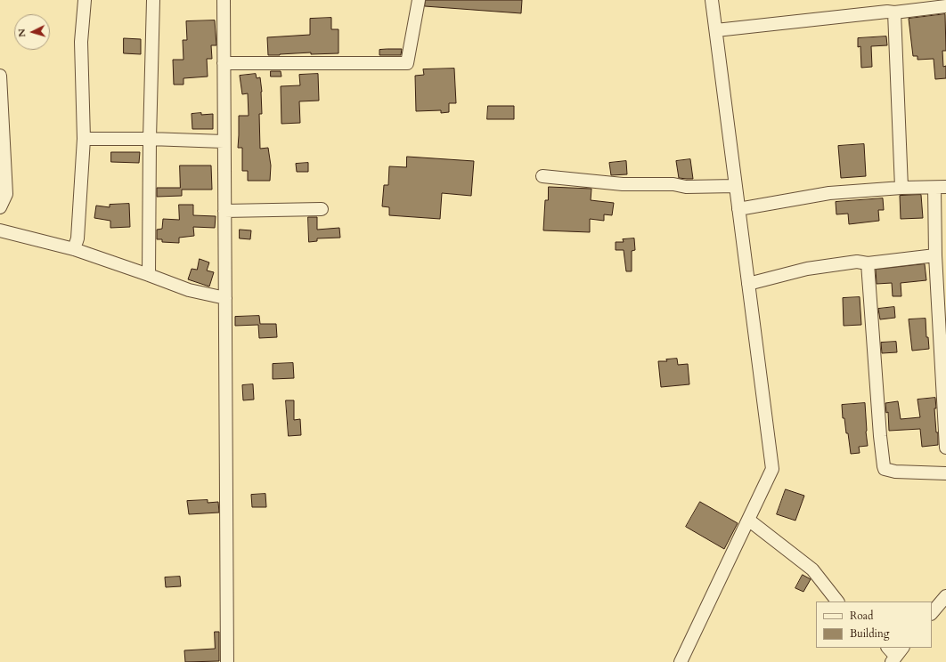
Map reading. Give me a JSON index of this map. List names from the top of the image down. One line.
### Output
{"legend":["Road","Building"],"north":"left"}
